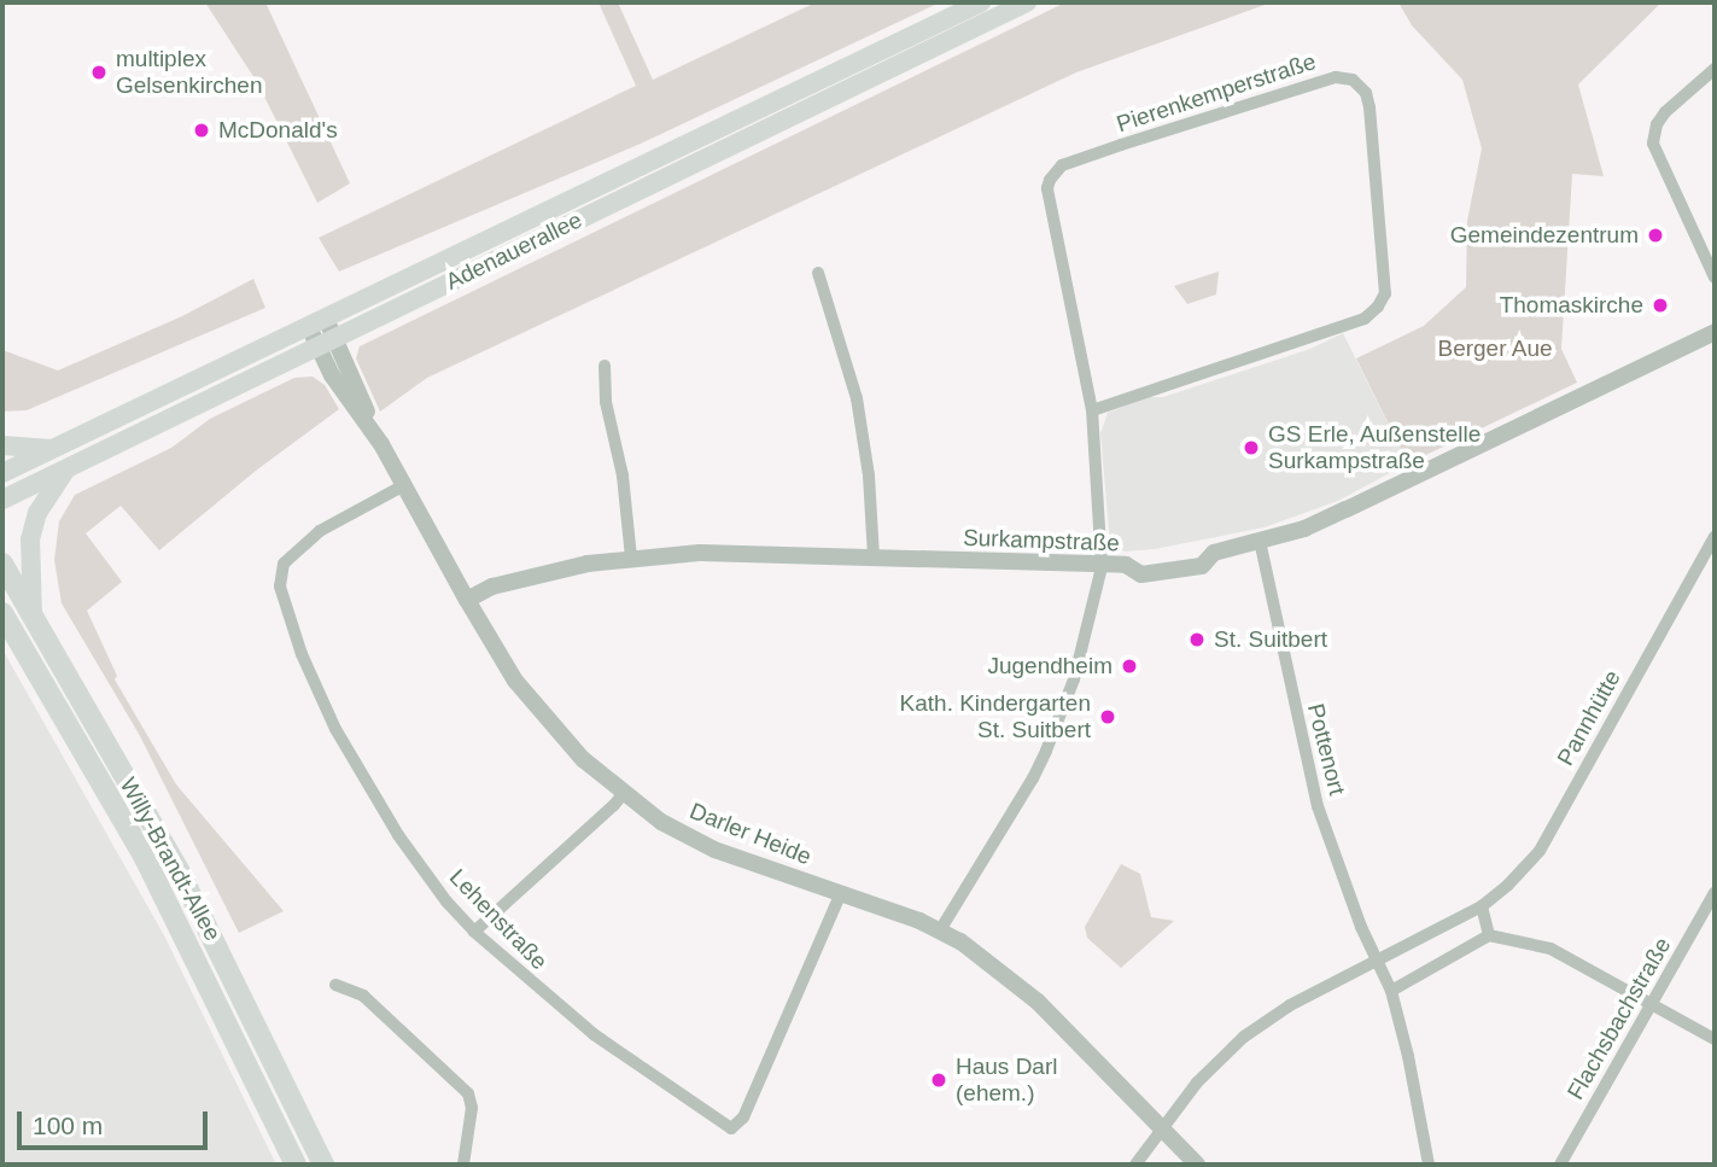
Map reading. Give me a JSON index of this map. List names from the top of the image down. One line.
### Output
{"streets":{"main road":["Adenauerallee","Willy-Brandt-Allee"],"street":["Pierenkemperstraße","Surkampstraße","Pannhütte","Pottenort","Darler Heide","Lehenstraße","Flachsbachstraße"]},"crossings":[["Pierenkemperstraße","Surkampstraße"],["Pierenkemperstraße","Darler Heide"],["Adenauerallee","Darler Heide"],["Surkampstraße","Pottenort"],["Surkampstraße","Darler Heide"],["Pannhütte","Pottenort"],["Pannhütte","Darler Heide"],["Darler Heide","Lehenstraße"]],"parks":["Berger Aue"],"places":["multiplex Gelsenkirchen","McDonald's","Gemeindezentrum","Thomaskirche","GS Erle, Außenstelle Surkampstraße","St. Suitbert","Jugendheim","Kath. Kindergarten St. Suitbert","Haus Darl (ehem.)"],"scale_bar":"100 m"}
